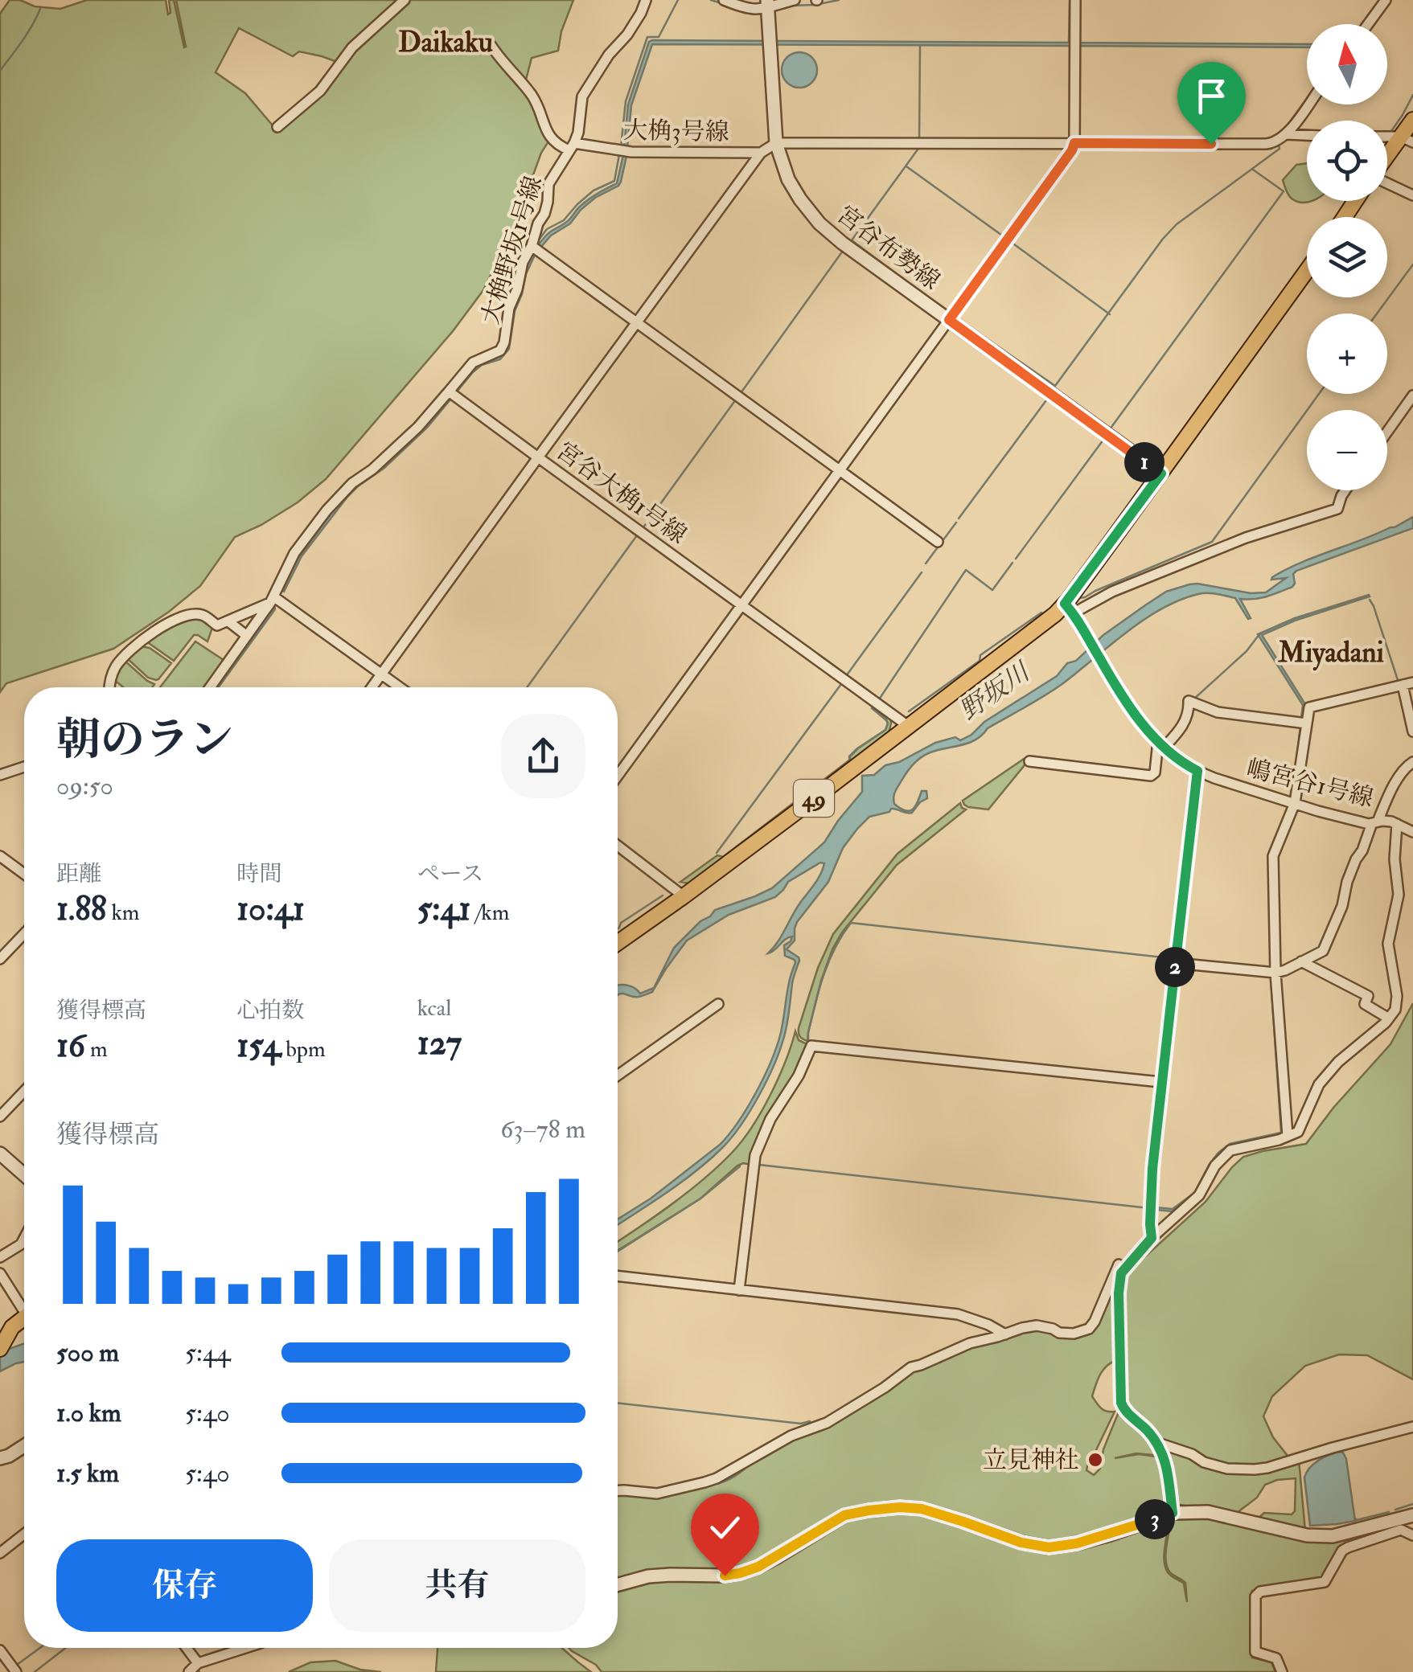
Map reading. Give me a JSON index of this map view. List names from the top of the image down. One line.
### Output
{"streets":{"main road":["49"],"street":["大桷3号線","宮谷布勢線","大桷野坂1号線","宮谷大桷1号線","嶋宮谷1号線"]},"crossings":[["大桷3号線","宮谷布勢線"],["大桷3号線","大桷野坂1号線"],["大桷3号線","宮谷大桷1号線"],["宮谷布勢線","49"],["宮谷大桷1号線","49"],["嶋宮谷1号線","49"]],"districts":["Daikaku","Miyadani"],"water":["野坂川"],"places":["立見神社"],"north":"top","page":{"map_buttons":["+","−"],"pins":["1","2","3"],"heading":["朝のラン","09:50"],"stats":[["距離","1.88 km"],["時間","10:41"],["ペース","5:41 /km"],["獲得標高","16 m"],["心拍数","154 bpm"],["kcal","127"]],"chart":["獲得標高","63–78 m"],"list":[{"name":"500 m","note":"5:44"},{"name":"1.0 km","note":"5:40"},{"name":"1.5 km","note":"5:40"}],"buttons":["保存","共有"]}}
